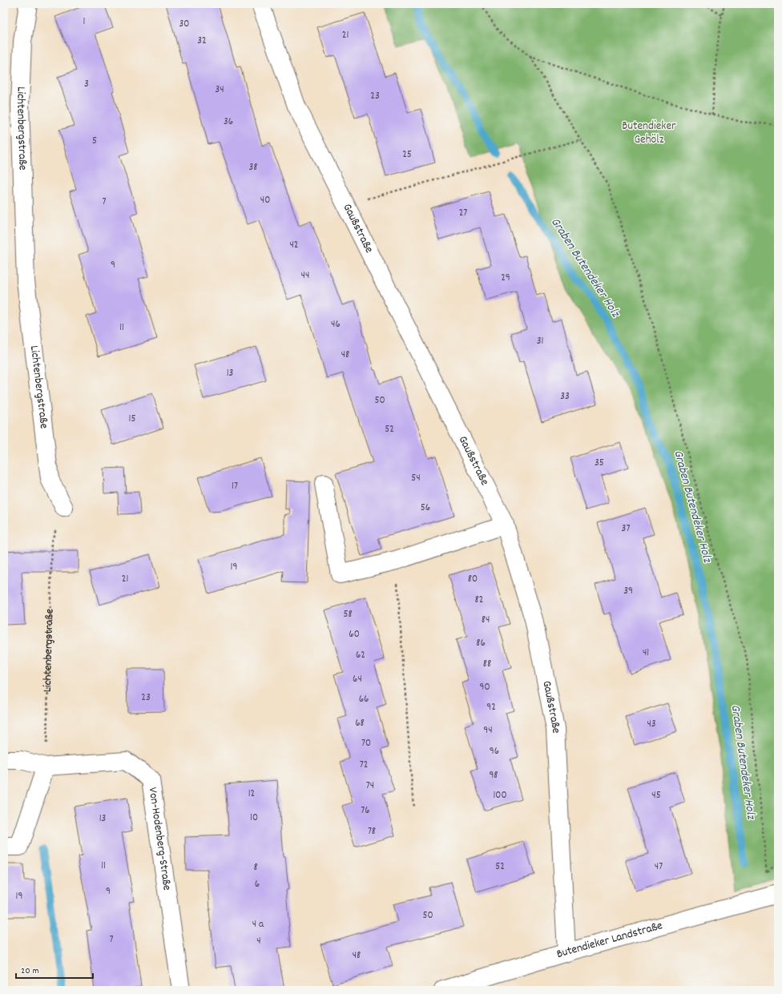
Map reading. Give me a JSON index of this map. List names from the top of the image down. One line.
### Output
{"streets":{"street":["Lichtenbergstraße","Gaußstraße","Von-Hodenberg-Straße","Butendieker Landstraße"]},"crossings":[["Lichtenbergstraße","Von-Hodenberg-Straße"],["Gaußstraße","Butendieker Landstraße"]],"water":["Graben Butendeker Holz"],"parks":["Butendieker Gehölz"],"house_numbers":["1","30","21","32","3","34","23","36","5","25","38","40","7","27","42","9","44","29","46","11","31","48","13","33","50","15","52","35","54","17","56","37","19","21","80","39","82","58","84","60","86","41","62","88","64","90","23","66","92","68","43","94","70","96","72","98","74","12","100","45","76","10","13","78","11","52","47","8","6","9","19","50","4 a","7","4","48"],"scale_bar":"20 m"}
